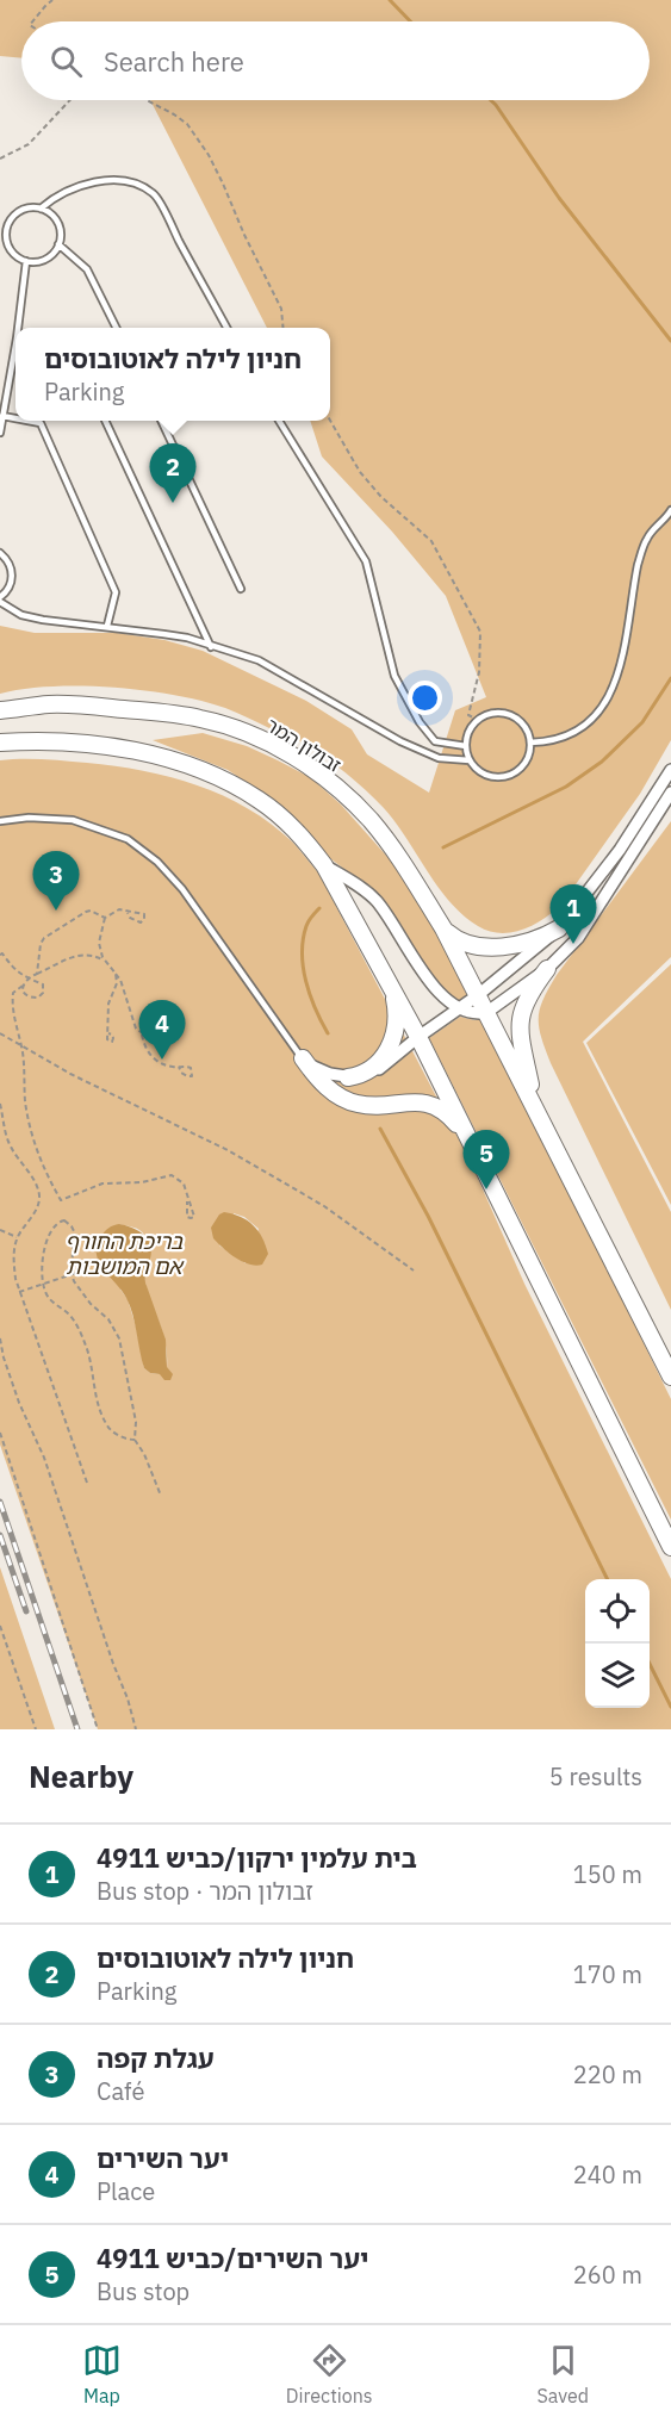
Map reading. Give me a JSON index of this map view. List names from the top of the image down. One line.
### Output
{"streets":{"main road":["זבולון המר"]},"water":["בריכת החורף אם המושבות"],"page":{"search":"Search here","popup":["חניון לילה לאוטובוסים","Parking"],"pins":["2","3","1","4","5"],"heading":["Nearby","5 results"],"list":[{"mark":"1","name":"בית עלמין ירקון/כביש 4911","note":"Bus stop · זבולון המר","value":"150 m"},{"mark":"2","name":"חניון לילה לאוטובוסים","note":"Parking","value":"170 m"},{"mark":"3","name":"עגלת קפה","note":"Café","value":"220 m"},{"mark":"4","name":"יער השירים","note":"Place","value":"240 m"},{"mark":"5","name":"יער השירים/כביש 4911","note":"Bus stop","value":"260 m"}],"nav":["Map","Directions","Saved"]}}
